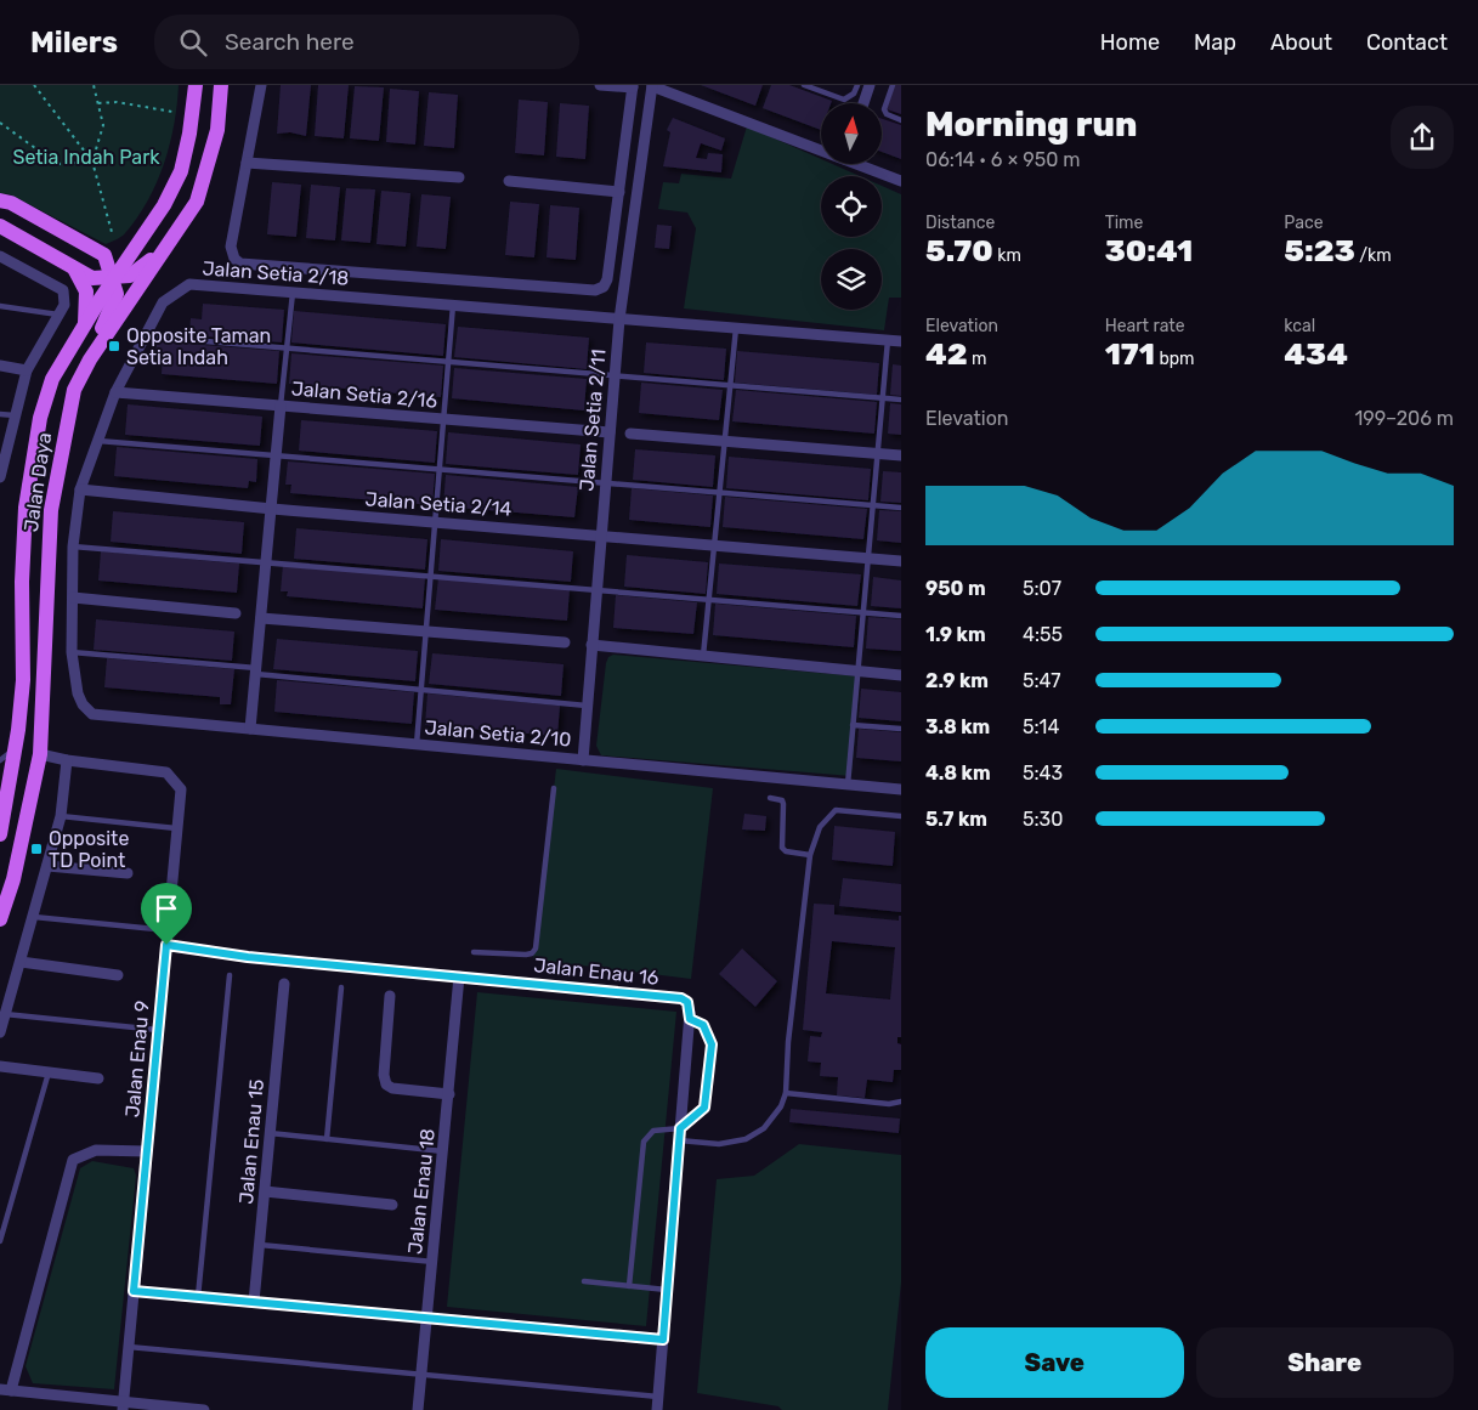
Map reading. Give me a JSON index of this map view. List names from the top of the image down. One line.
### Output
{"streets":{"main road":["Jalan Daya"],"street":["Jalan Setia 2/18","Jalan Setia 2/16","Jalan Setia 2/11","Jalan Setia 2/14","Jalan Setia 2/10","Jalan Enau 16","Jalan Enau 9","Jalan Enau 15","Jalan Enau 18"]},"crossings":[["Jalan Setia 2/18","Jalan Setia 2/16"],["Jalan Setia 2/18","Jalan Setia 2/11"],["Jalan Setia 2/18","Jalan Setia 2/14"],["Jalan Setia 2/18","Jalan Setia 2/10"],["Jalan Setia 2/16","Jalan Setia 2/11"],["Jalan Setia 2/11","Jalan Setia 2/14"],["Jalan Setia 2/11","Jalan Setia 2/10"],["Jalan Daya","Jalan Enau 9"],["Jalan Enau 16","Jalan Enau 9"],["Jalan Enau 16","Jalan Enau 18"]],"parks":["Setia Indah Park"],"places":{"transit":["Opposite Taman Setia Indah","Opposite TD Point"]},"north":"top","page":{"header":"Milers","search":"Search here","nav":["Home","Map","About","Contact"],"heading":["Morning run","06:14 · 6 × 950 m"],"stats":[["Distance","5.70 km"],["Time","30:41"],["Pace","5:23 /km"],["Elevation","42 m"],["Heart rate","171 bpm"],["kcal","434"]],"chart":["Elevation","199–206 m"],"list":[{"name":"950 m","note":"5:07"},{"name":"1.9 km","note":"4:55"},{"name":"2.9 km","note":"5:47"},{"name":"3.8 km","note":"5:14"},{"name":"4.8 km","note":"5:43"},{"name":"5.7 km","note":"5:30"}],"buttons":["Save","Share"]}}
